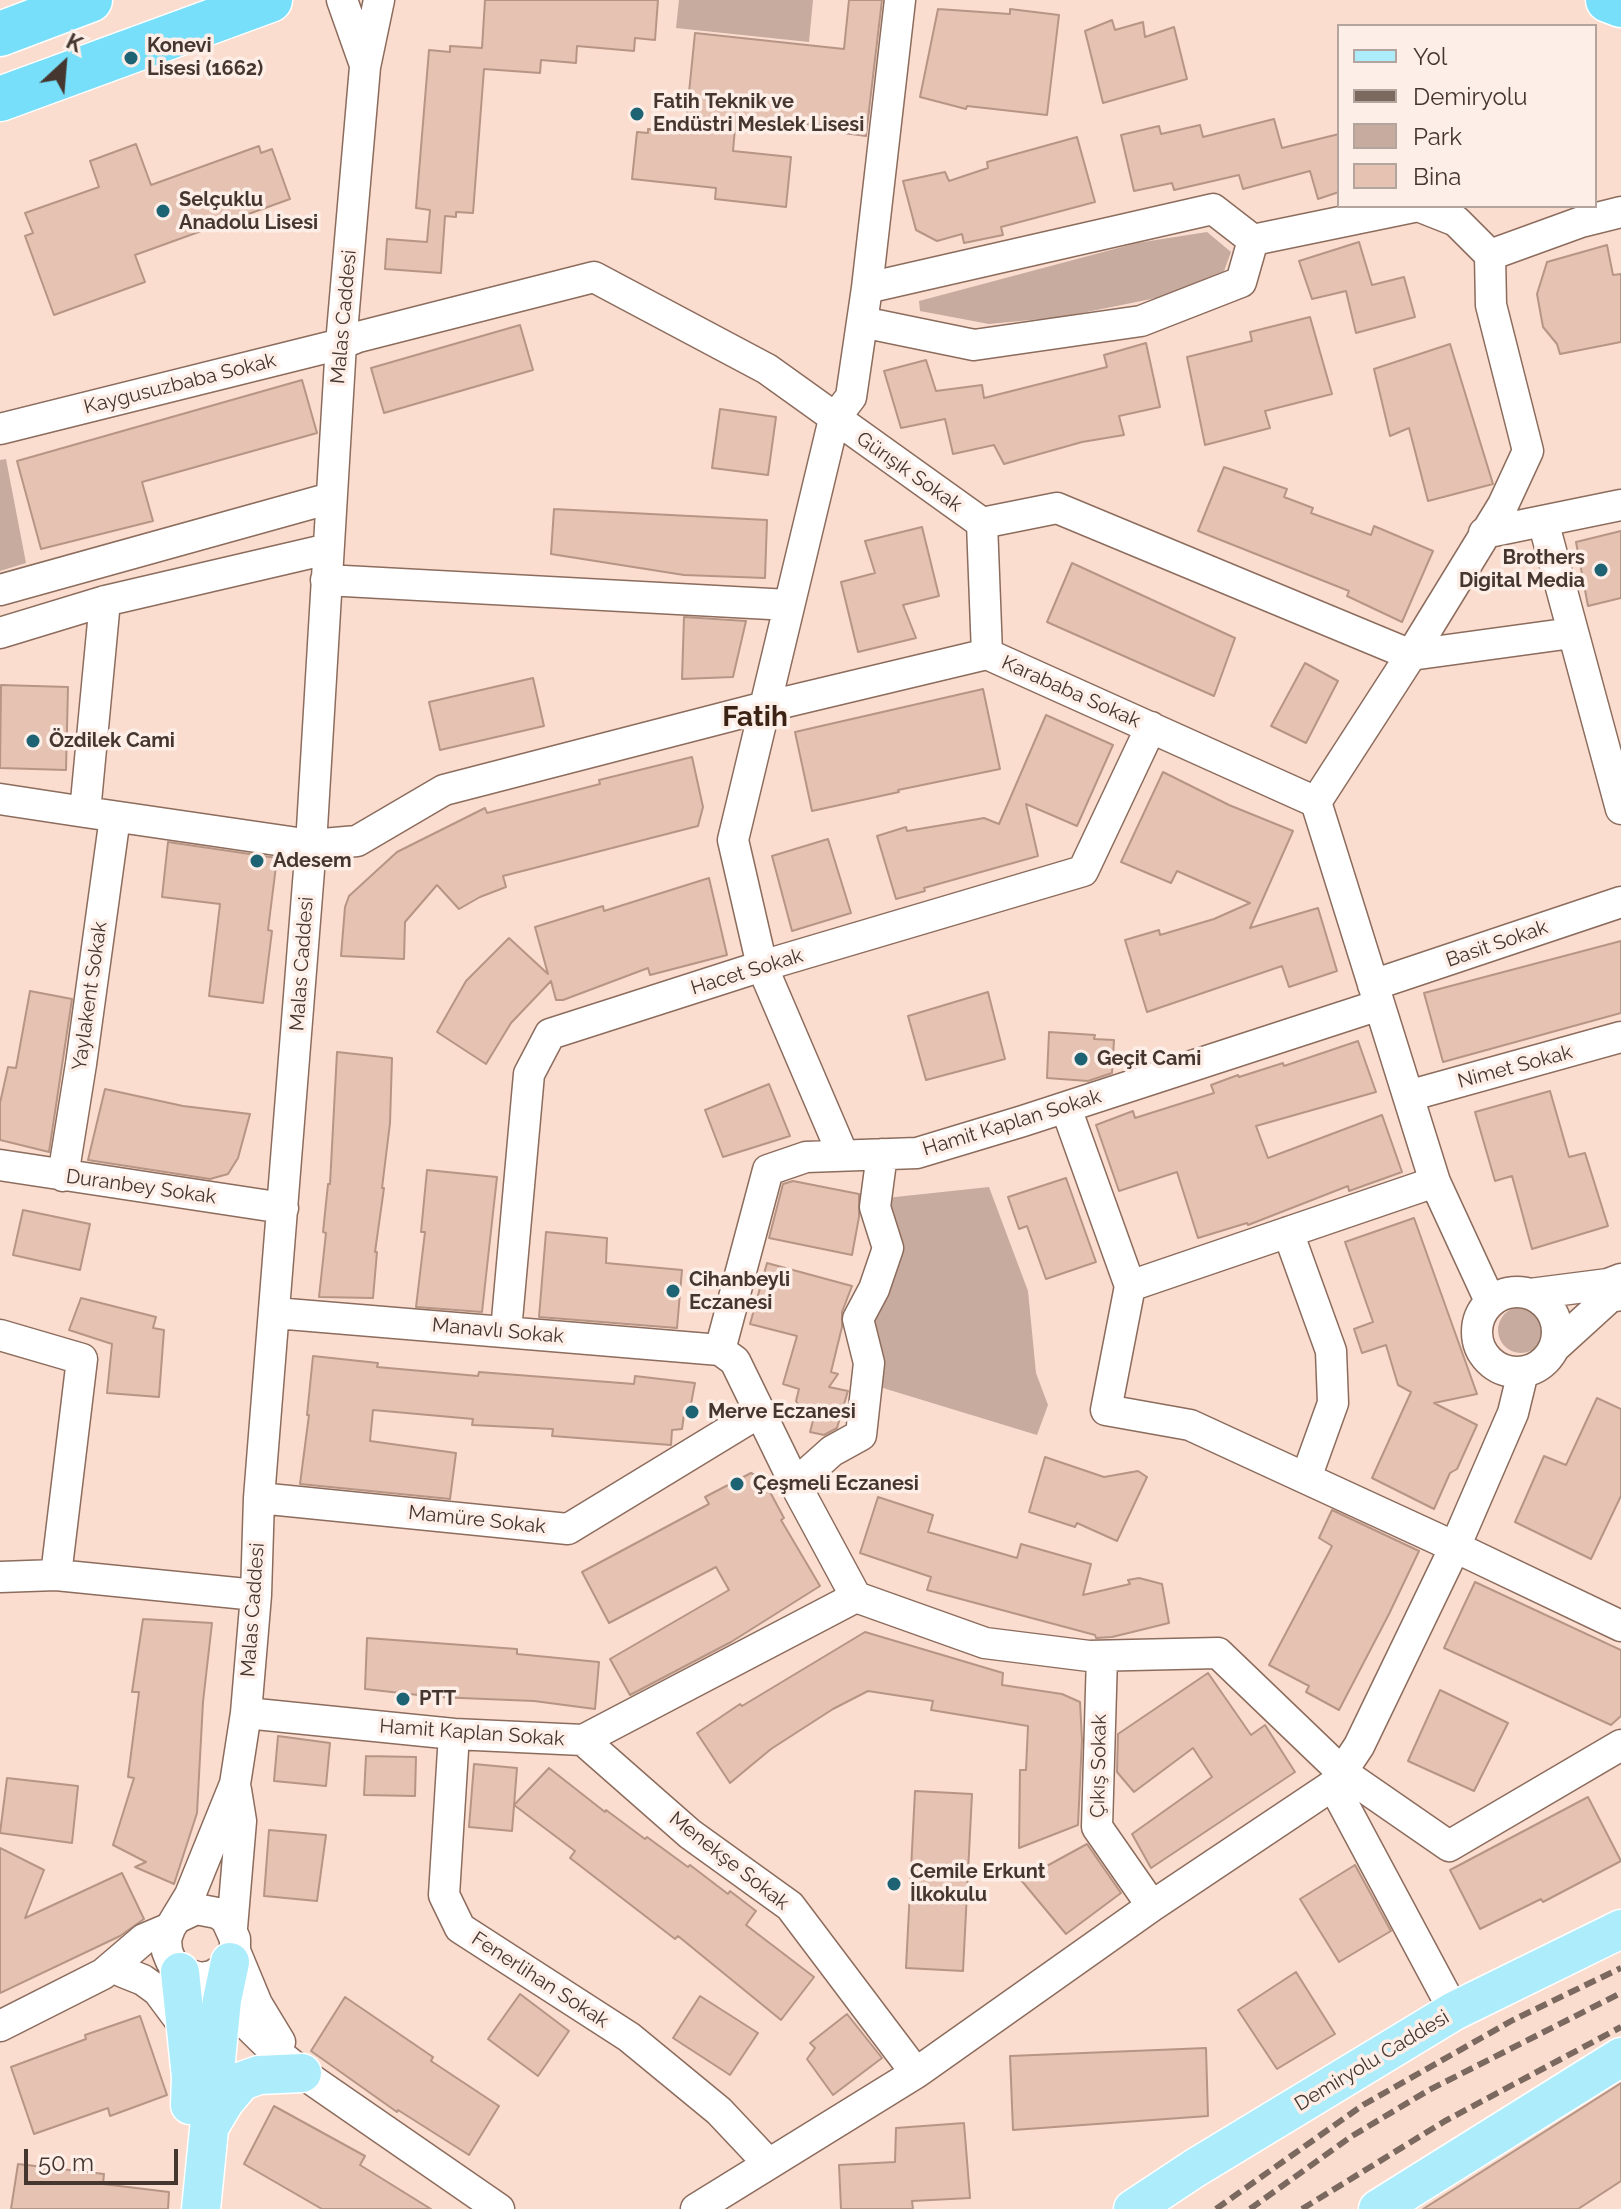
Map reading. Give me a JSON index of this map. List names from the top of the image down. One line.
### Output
{"streets":{"main road":["Demiryolu Caddesi"],"street":["Malas Caddesi","Kaygusuzbaba Sokak","Gürışık Sokak","Karababa Sokak","Basit Sokak","Hacet Sokak","Yaylakent Sokak","Nimet Sokak","Hamit Kaplan Sokak","Duranbey Sokak","Manavlı Sokak","Mamüre Sokak","Çıkış Sokak","Menekşe Sokak","Fenerlihan Sokak"]},"crossings":[["Malas Caddesi","Kaygusuzbaba Sokak"],["Malas Caddesi","Gürışık Sokak"],["Malas Caddesi","Karababa Sokak"],["Malas Caddesi","Hamit Kaplan Sokak"],["Malas Caddesi","Duranbey Sokak"],["Malas Caddesi","Manavlı Sokak"],["Malas Caddesi","Mamüre Sokak"],["Kaygusuzbaba Sokak","Gürışık Sokak"],["Karababa Sokak","Hacet Sokak"],["Karababa Sokak","Yaylakent Sokak"],["Basit Sokak","Hamit Kaplan Sokak"],["Hacet Sokak","Manavlı Sokak"],["Yaylakent Sokak","Duranbey Sokak"],["Hamit Kaplan Sokak","Manavlı Sokak"],["Hamit Kaplan Sokak","Menekşe Sokak"],["Hamit Kaplan Sokak","Fenerlihan Sokak"]],"districts":["Fatih"],"places":["Konevi Lisesi (1662)","Fatih Teknik ve Endüstri Meslek Lisesi","Selçuklu Anadolu Lisesi","Brothers Digital Media","Özdilek Cami","Adesem","Geçit Cami","Cihanbeyli Eczanesi","Merve Eczanesi","Çeşmeli Eczanesi","PTT","Cemile Erkunt İlkokulu"],"legend":["Yol","Demiryolu","Park","Bina"],"scale_bar":"50 m","north":"top right"}
